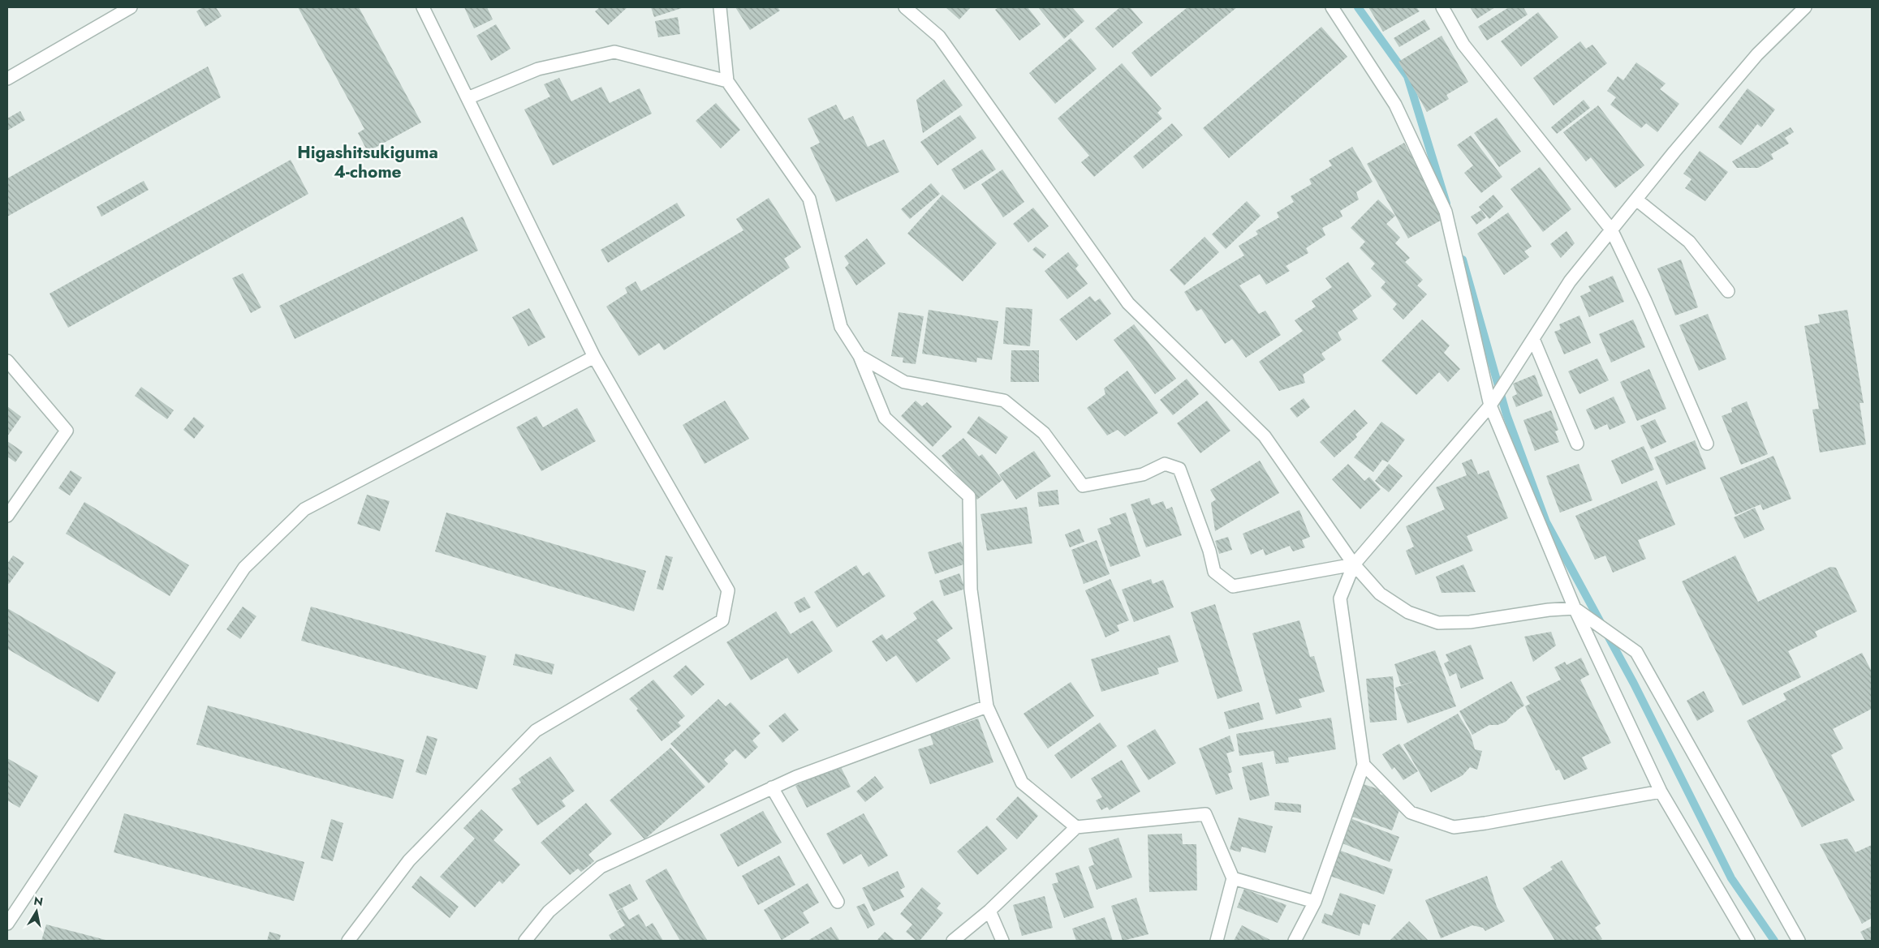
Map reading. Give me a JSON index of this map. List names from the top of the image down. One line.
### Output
{"districts":["Higashitsukiguma 4-chome"],"north":"top"}
